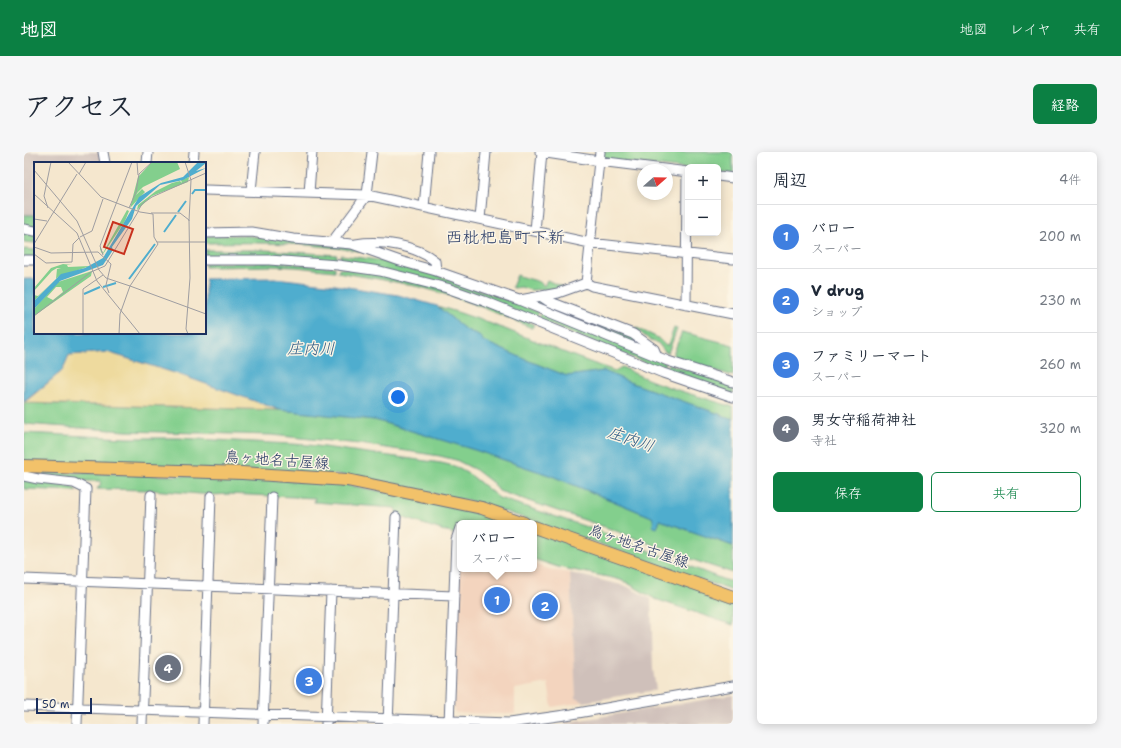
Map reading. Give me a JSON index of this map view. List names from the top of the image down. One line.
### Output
{"streets":{"main road":["鳥ヶ地名古屋線"]},"districts":["西枇杷島町下新"],"water":["庄内川"],"scale_bar":"50 m","north":"right","page":{"header":"地図","nav":["地図","レイヤ","共有"],"title":"アクセス","buttons":["経路",["保存","共有"]],"heading":["周辺","4件"],"map_buttons":["+","−"],"list":[{"mark":"1","name":"バロー","note":"スーパー","value":"200 m"},{"mark":"2","name":"V drug","note":"ショップ","value":"230 m"},{"mark":"3","name":"ファミリーマート","note":"スーパー","value":"260 m"},{"mark":"4","name":"男女守稲荷神社","note":"寺社","value":"320 m"}],"popup":["バロー","スーパー"],"pins":["1","2","4","3"],"scale":"50 m"}}
